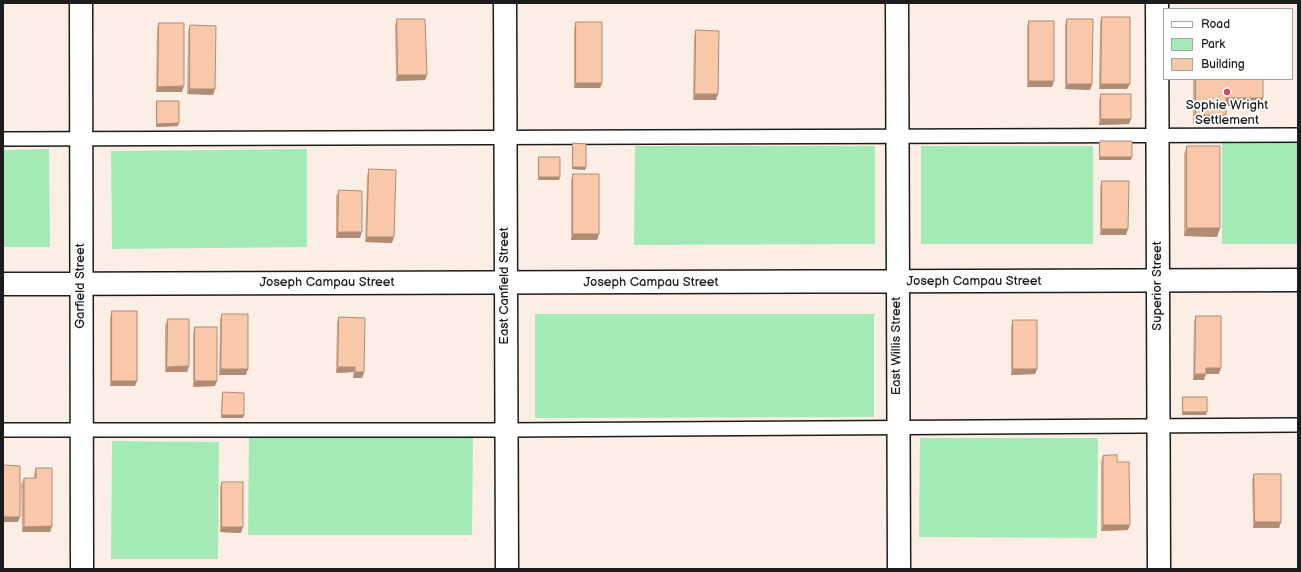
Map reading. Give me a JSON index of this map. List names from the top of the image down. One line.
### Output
{"streets":{"street":["Joseph Campau Street","Garfield Street","East Canfield Street","Superior Street","East Willis Street"]},"crossings":[["Joseph Campau Street","Garfield Street"],["Joseph Campau Street","East Canfield Street"],["Joseph Campau Street","Superior Street"],["Joseph Campau Street","East Willis Street"]],"places":["Sophie Wright Settlement"],"legend":["Road","Park","Building"]}
